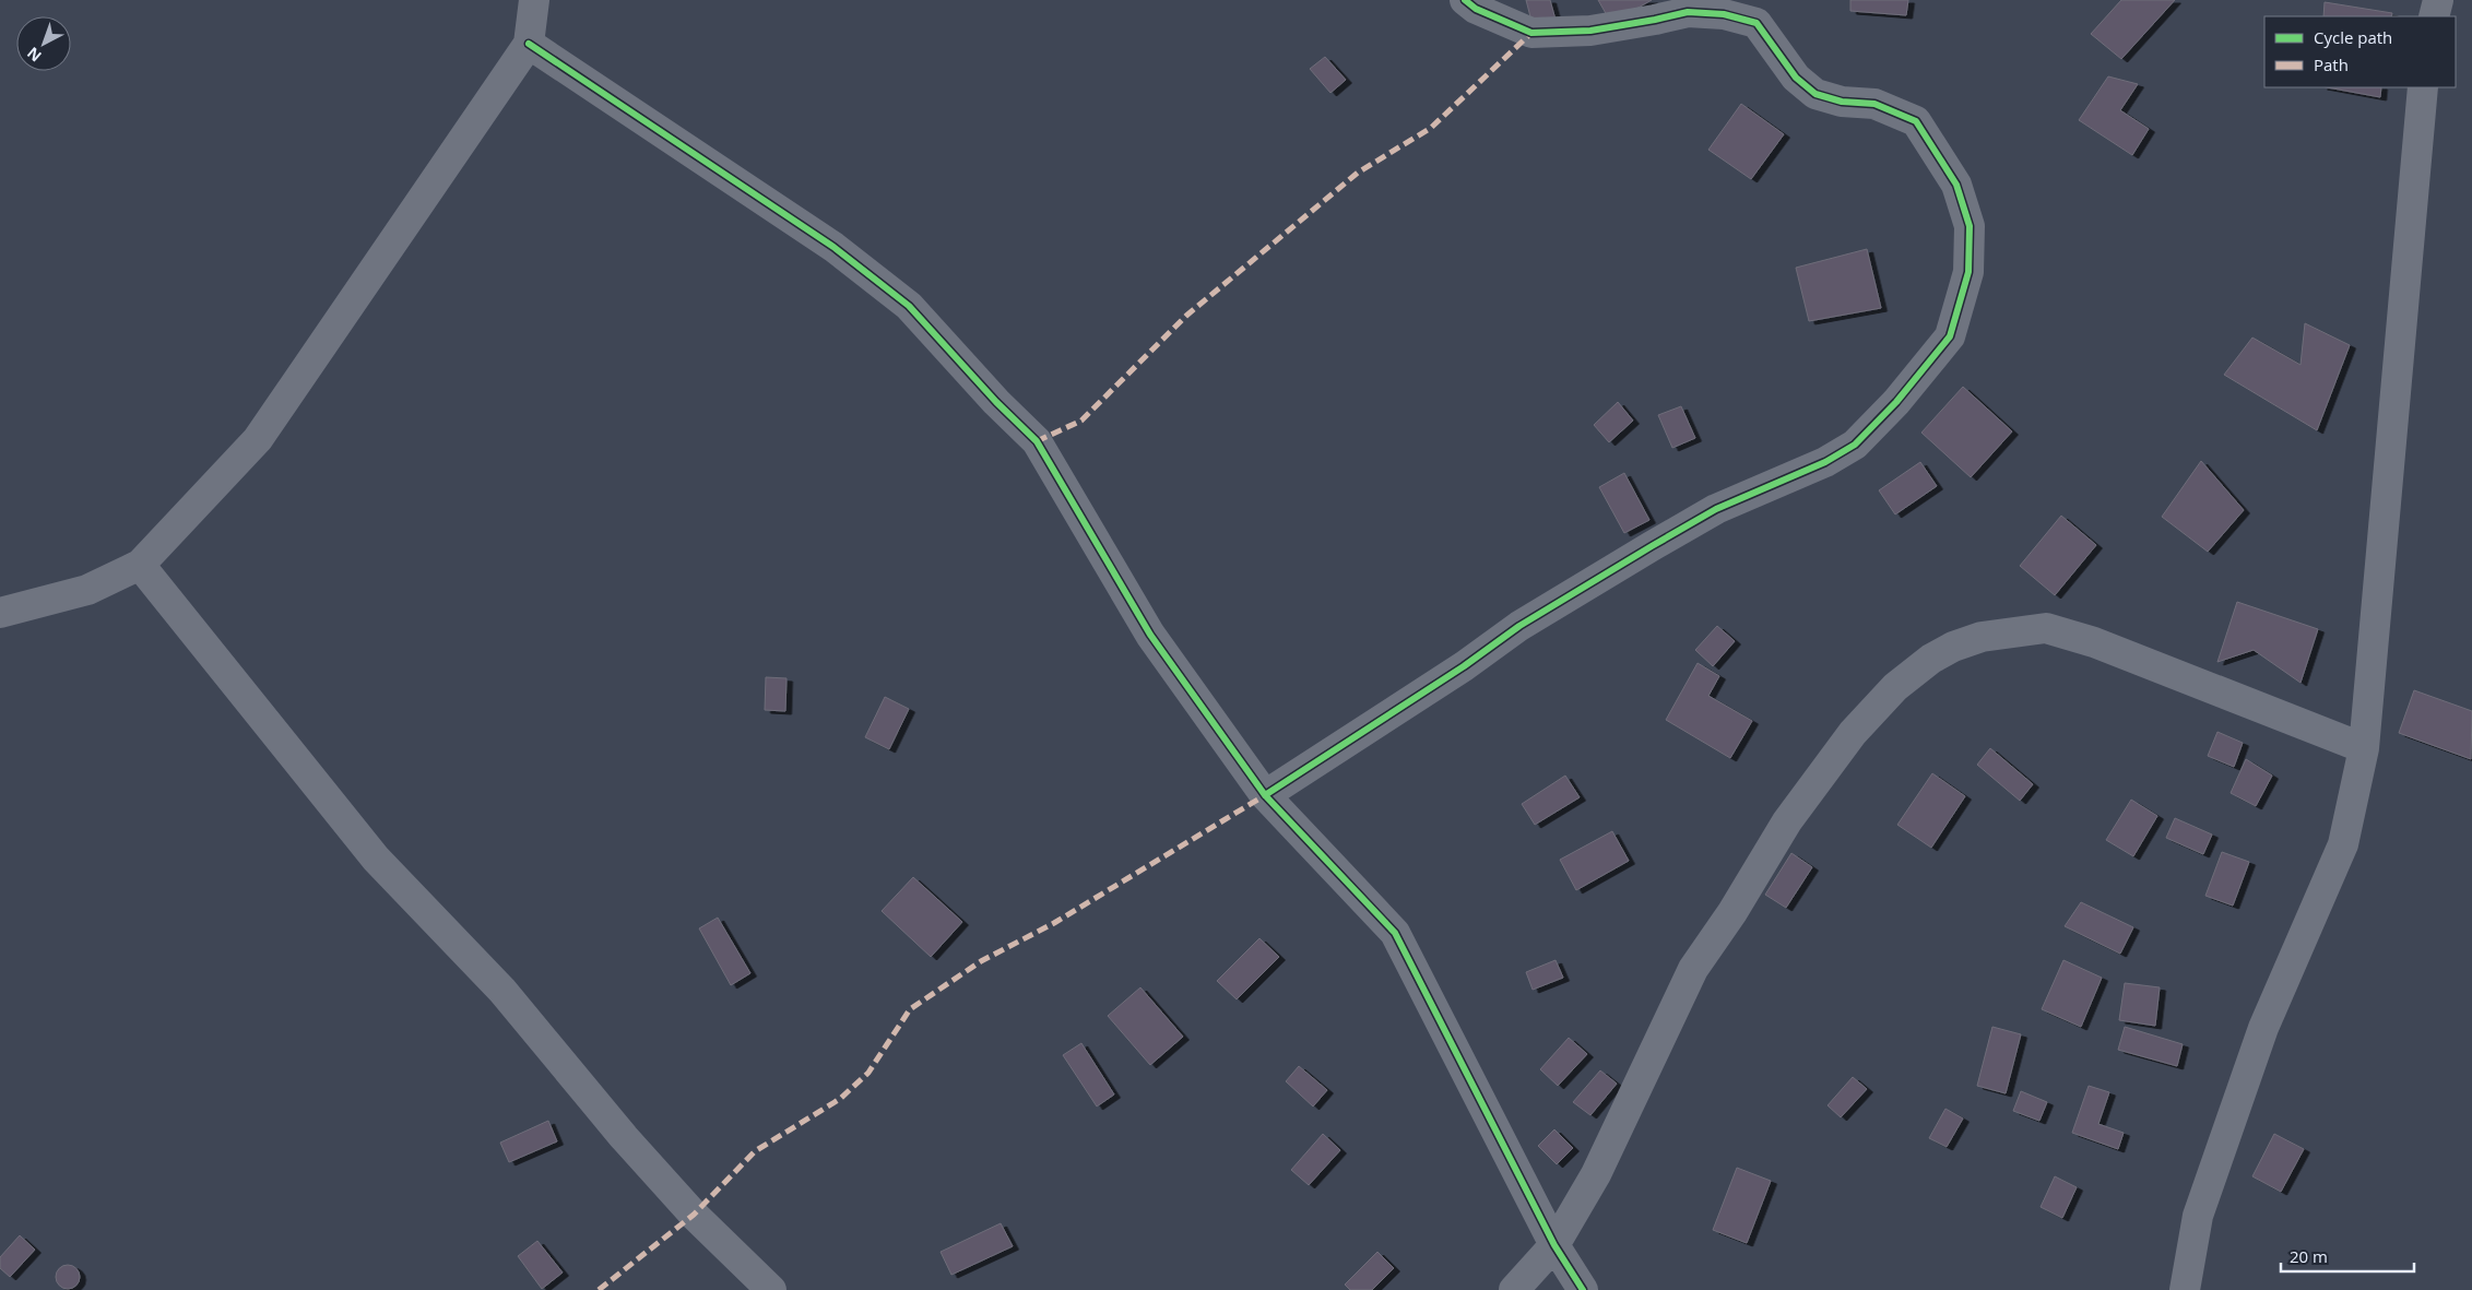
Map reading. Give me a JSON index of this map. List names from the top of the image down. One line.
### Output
{"legend":["Cycle path","Path"],"scale_bar":"20 m","north":"bottom left"}
